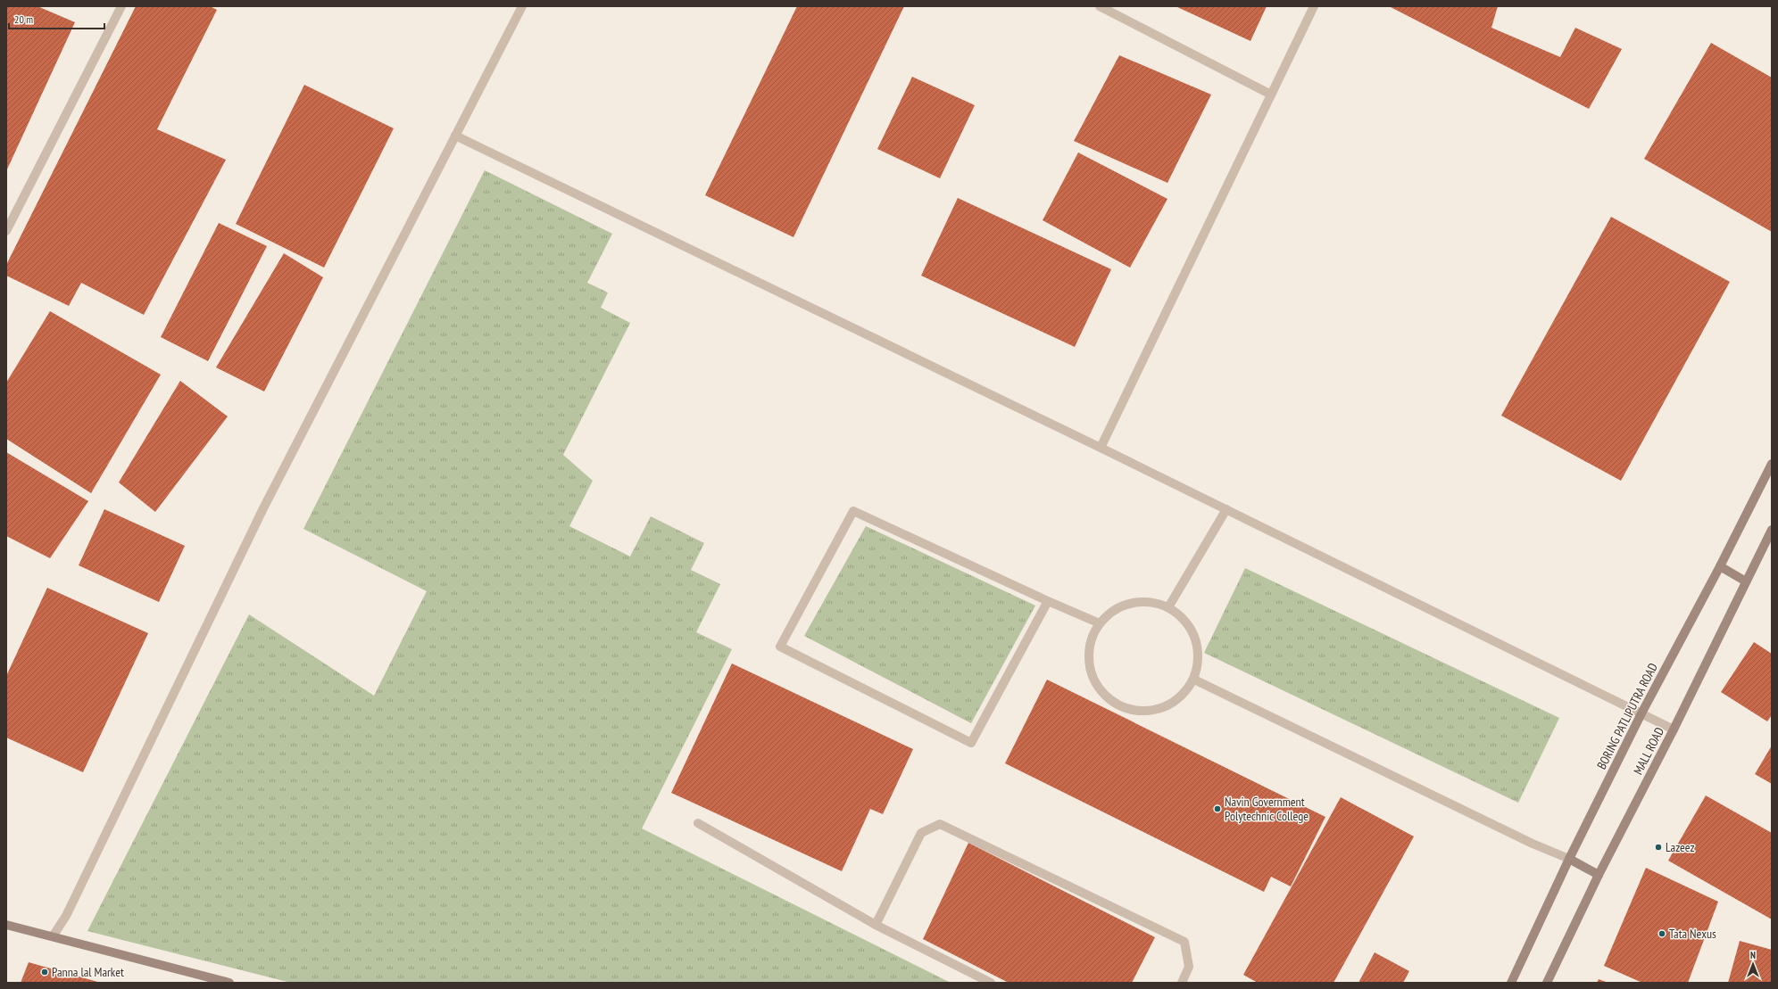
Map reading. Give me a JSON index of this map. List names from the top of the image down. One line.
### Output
{"streets":{"street":["BORING PATLIPUTRA ROAD","MALL ROAD"]},"places":["Navin Government Polytechnic College","Lazeez","Tata Nexus","Panna lal Market"],"scale_bar":"20 m","north":"top"}
